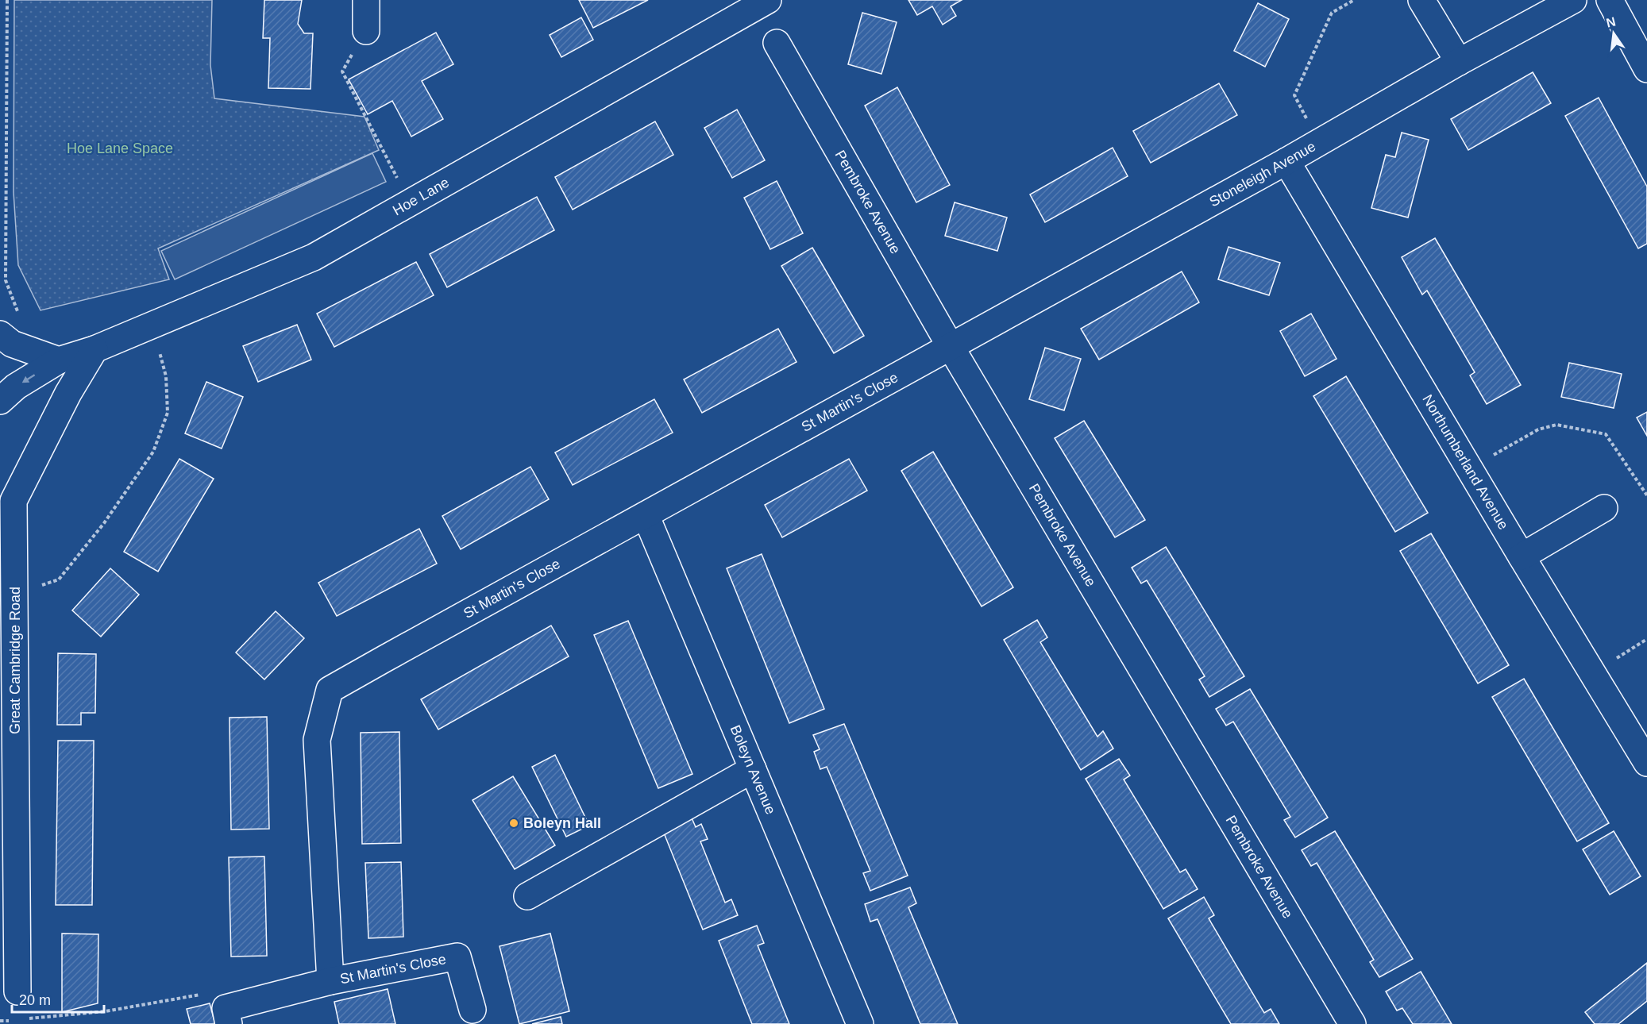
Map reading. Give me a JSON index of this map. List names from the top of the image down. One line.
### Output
{"streets":{"street":["Stoneleigh Avenue","Hoe Lane","Pembroke Avenue","St Martin's Close","Northumberland Avenue","Great Cambridge Road","Boleyn Avenue"]},"crossings":[["Stoneleigh Avenue","Pembroke Avenue"],["Stoneleigh Avenue","St Martin's Close"],["Stoneleigh Avenue","Northumberland Avenue"],["Hoe Lane","Great Cambridge Road"],["Pembroke Avenue","St Martin's Close"],["St Martin's Close","Boleyn Avenue"]],"parks":["Hoe Lane Space"],"places":["Boleyn Hall"],"scale_bar":"20 m","north":"top"}
